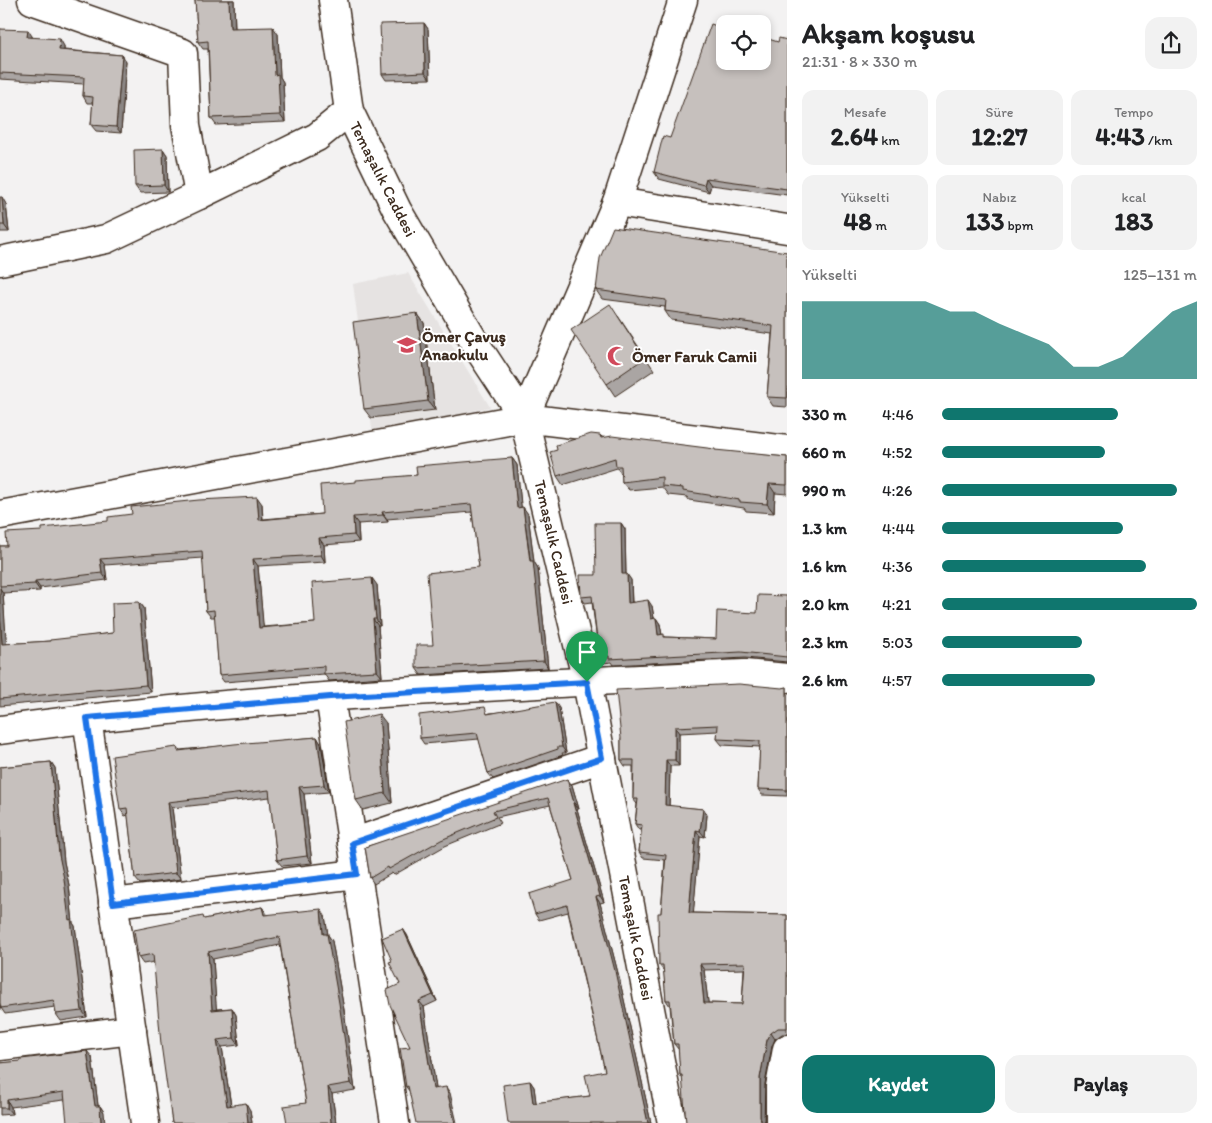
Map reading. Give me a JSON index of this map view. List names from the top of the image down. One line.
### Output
{"streets":{"street":["Temaşalık Caddesi"]},"places":{"school or university":["Ömer Çavuş Anaokulu"],"mosque":["Ömer Faruk Camii"]},"page":{"heading":["Akşam koşusu","21:31 · 8 × 330 m"],"stats":[["Mesafe","2.64 km"],["Süre","12:27"],["Tempo","4:43 /km"],["Yükselti","48 m"],["Nabız","133 bpm"],["kcal","183"]],"chart":["Yükselti","125–131 m"],"list":[{"name":"330 m","note":"4:46"},{"name":"660 m","note":"4:52"},{"name":"990 m","note":"4:26"},{"name":"1.3 km","note":"4:44"},{"name":"1.6 km","note":"4:36"},{"name":"2.0 km","note":"4:21"},{"name":"2.3 km","note":"5:03"},{"name":"2.6 km","note":"4:57"}],"buttons":["Kaydet","Paylaş"]}}
